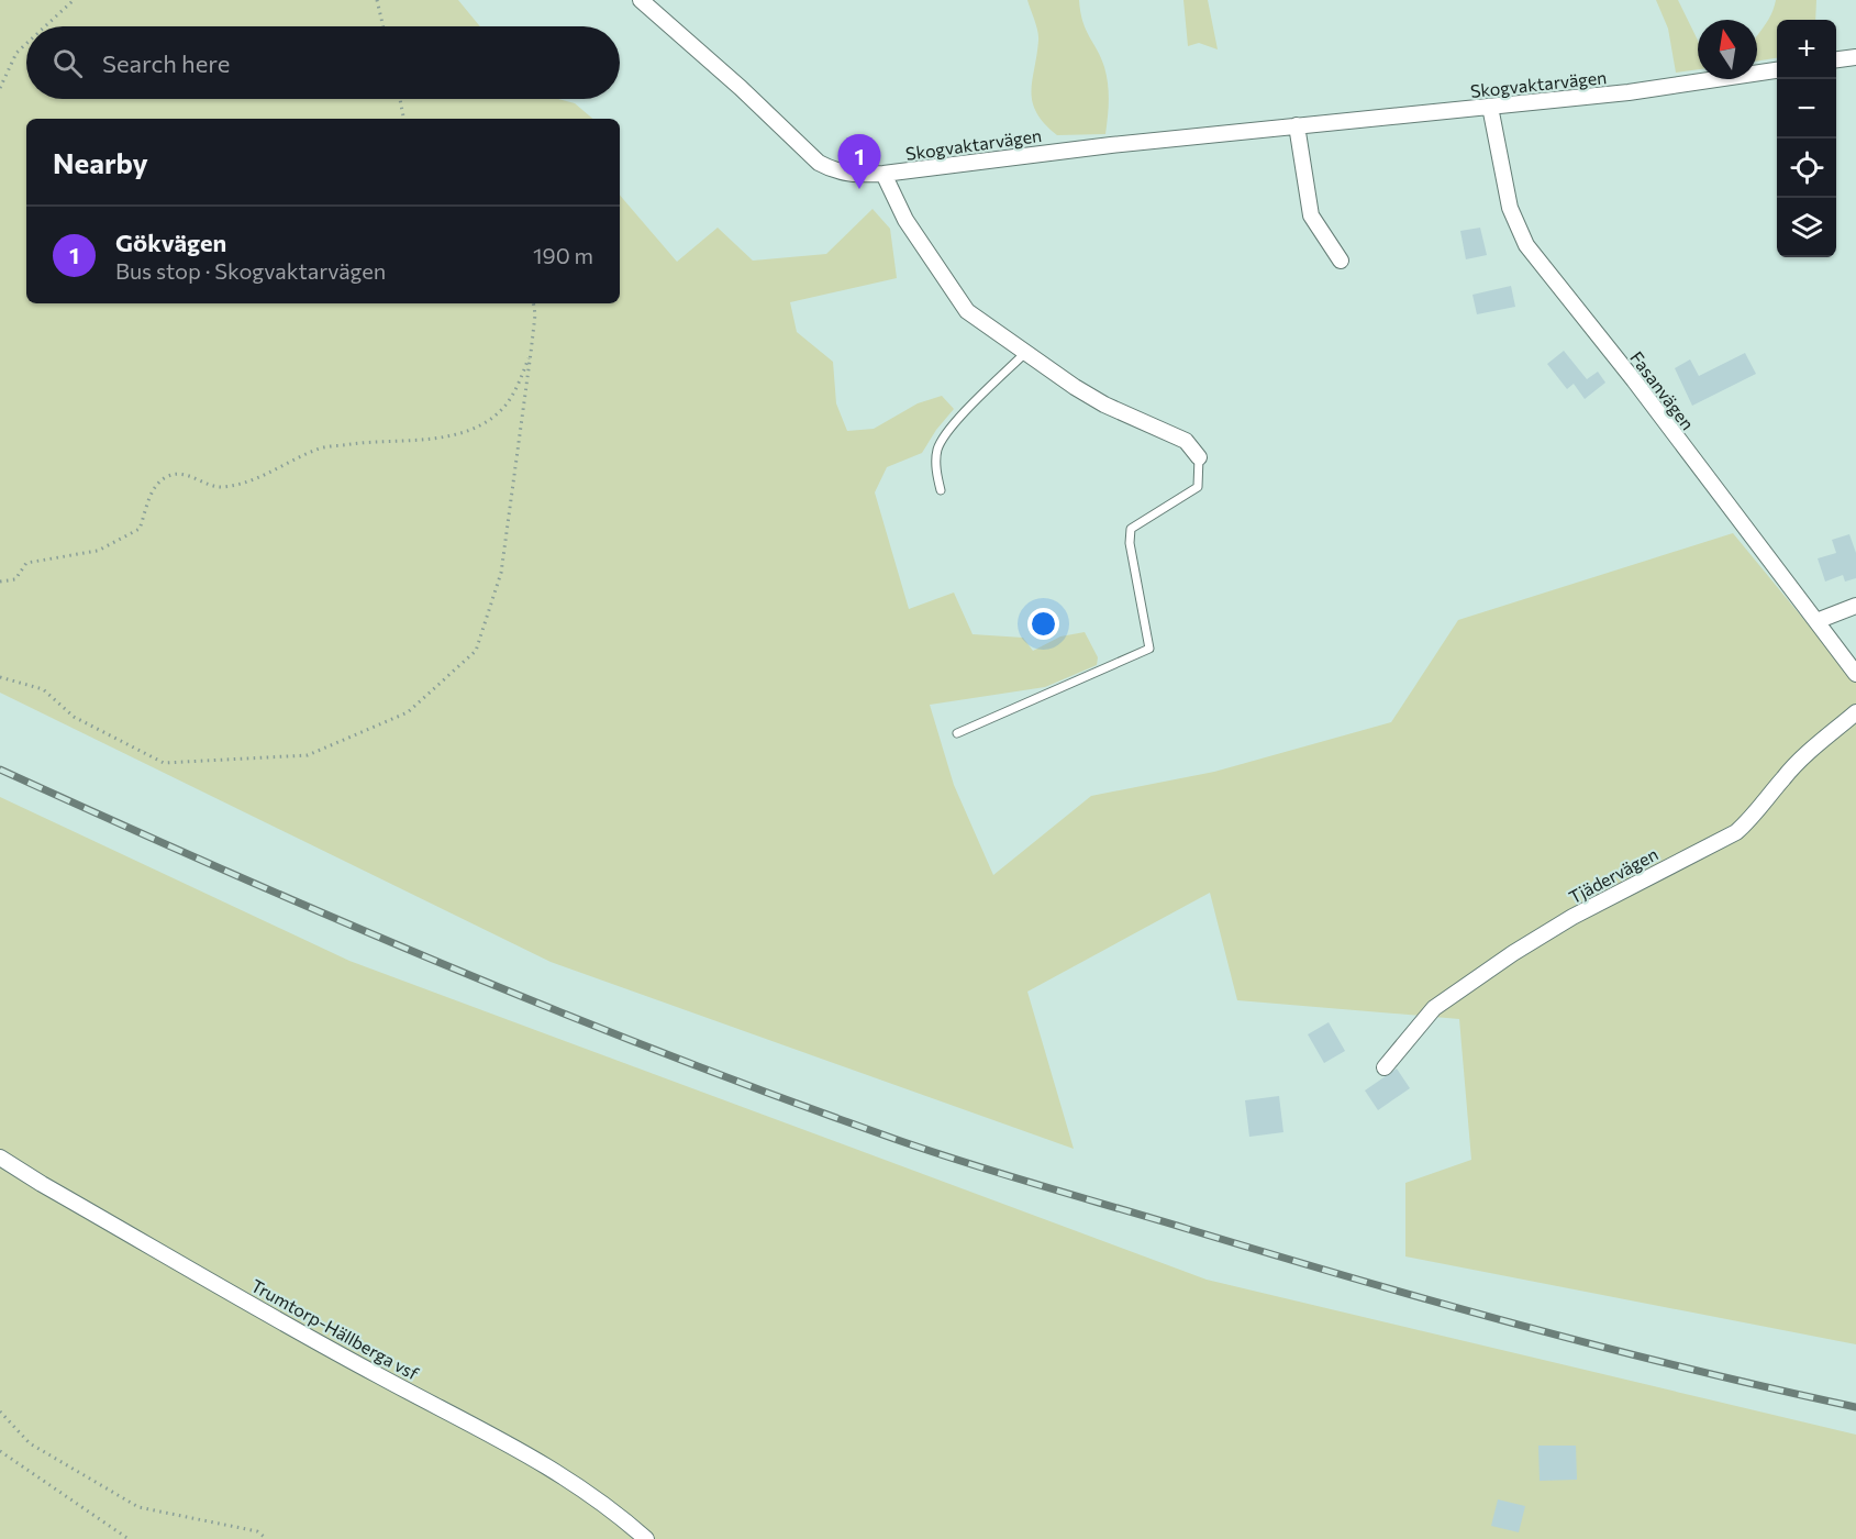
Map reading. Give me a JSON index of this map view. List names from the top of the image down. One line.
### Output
{"streets":{"street":["Skogvaktarvägen","Fasanvägen","Tjädervägen","Trumtorp-Hällberga vsf"]},"crossings":[["Skogvaktarvägen","Fasanvägen"]],"north":"top","page":{"map_buttons":["+","−"],"search":"Search here","heading":"Nearby","pins":"1","list":[{"mark":"1","name":"Gökvägen","note":"Bus stop · Skogvaktarvägen","value":"190 m"}]}}
